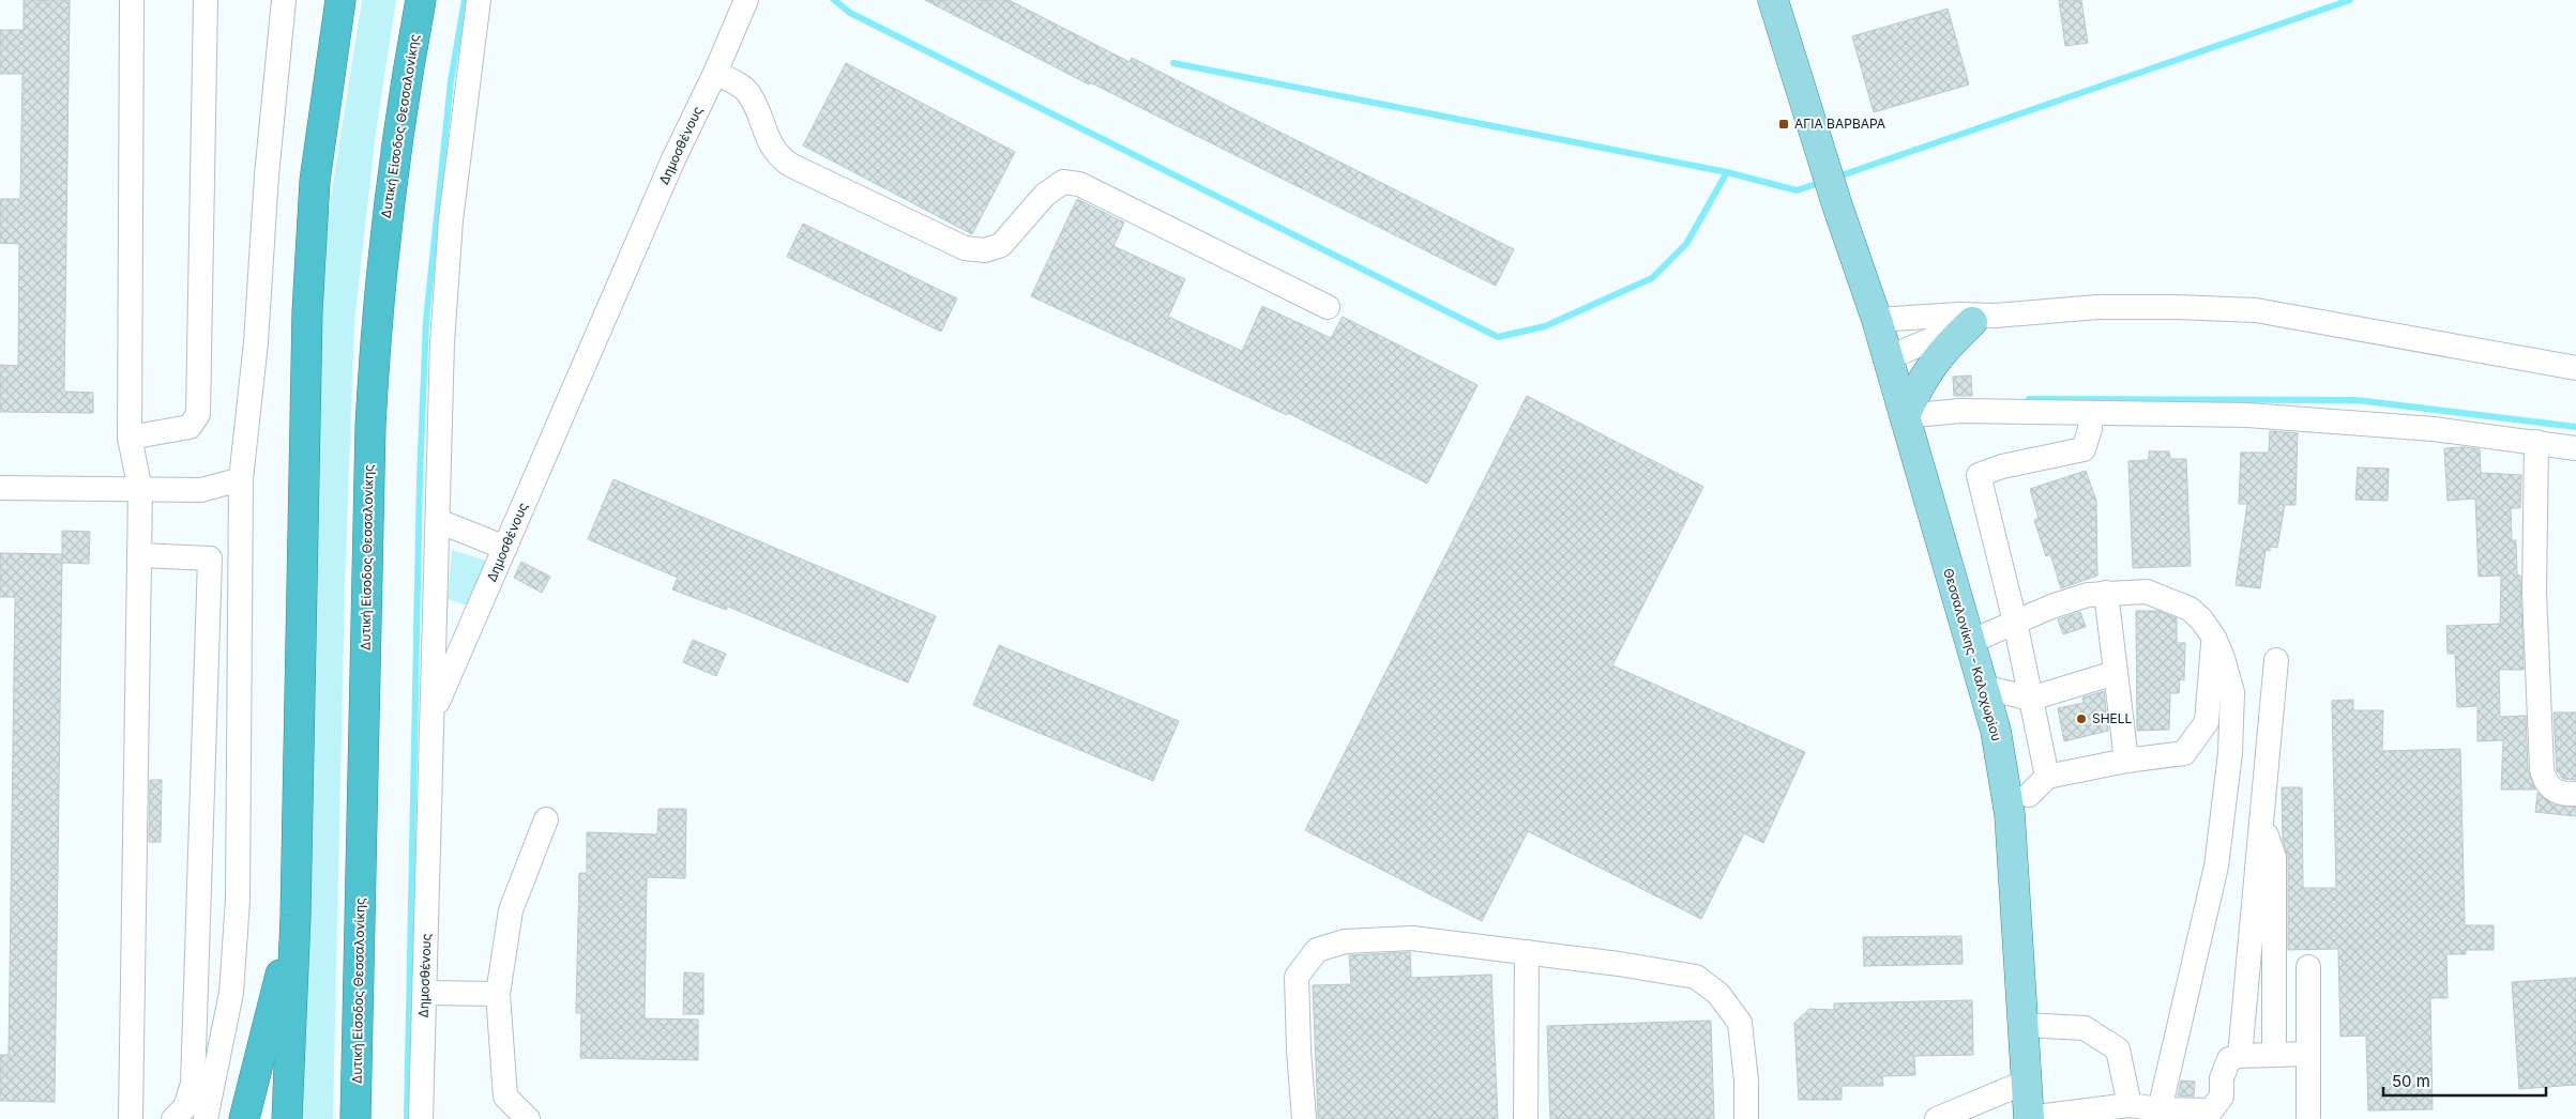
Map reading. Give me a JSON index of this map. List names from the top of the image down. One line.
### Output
{"streets":{"highway":["Δυτική Είσοδος Θεσσαλονίκης"],"main road":["Θεσσαλονίκης - Καλοχωρίου"],"street":["Δημοσθένους"]},"places":{"transit":["ΑΓΙΑ ΒΑΡΒΑΡΑ"],"other":["SHELL"]},"scale_bar":"50 m"}
